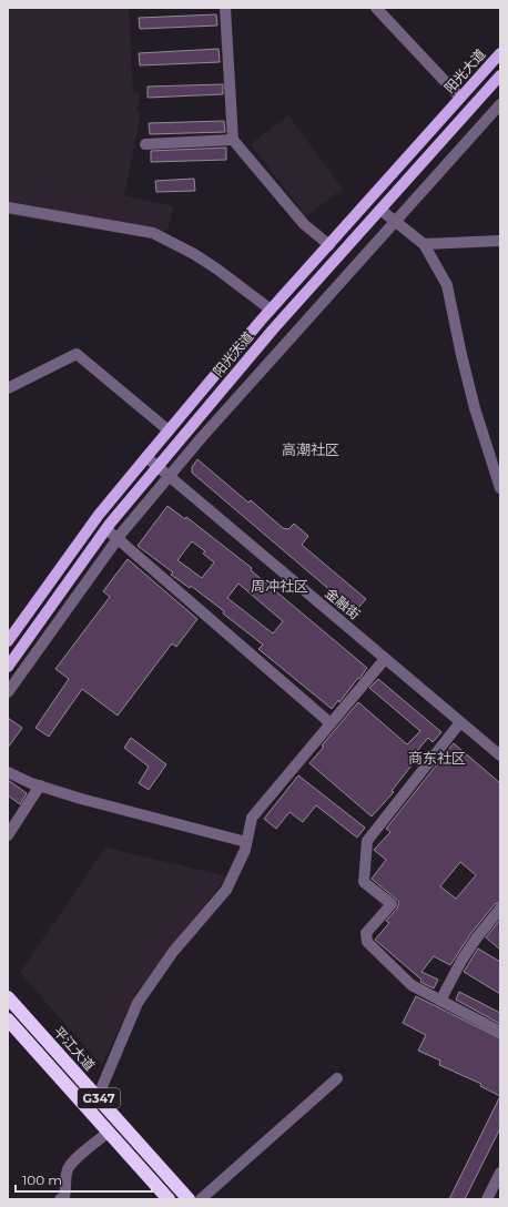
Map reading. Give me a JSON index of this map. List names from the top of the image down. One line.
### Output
{"streets":{"highway":["平江大道","G347"],"main road":["阳光大道"],"street":["金融街"]},"crossings":[["阳光大道","金融街"]],"districts":["高潮社区","周冲社区","商东社区"],"scale_bar":"100 m"}
